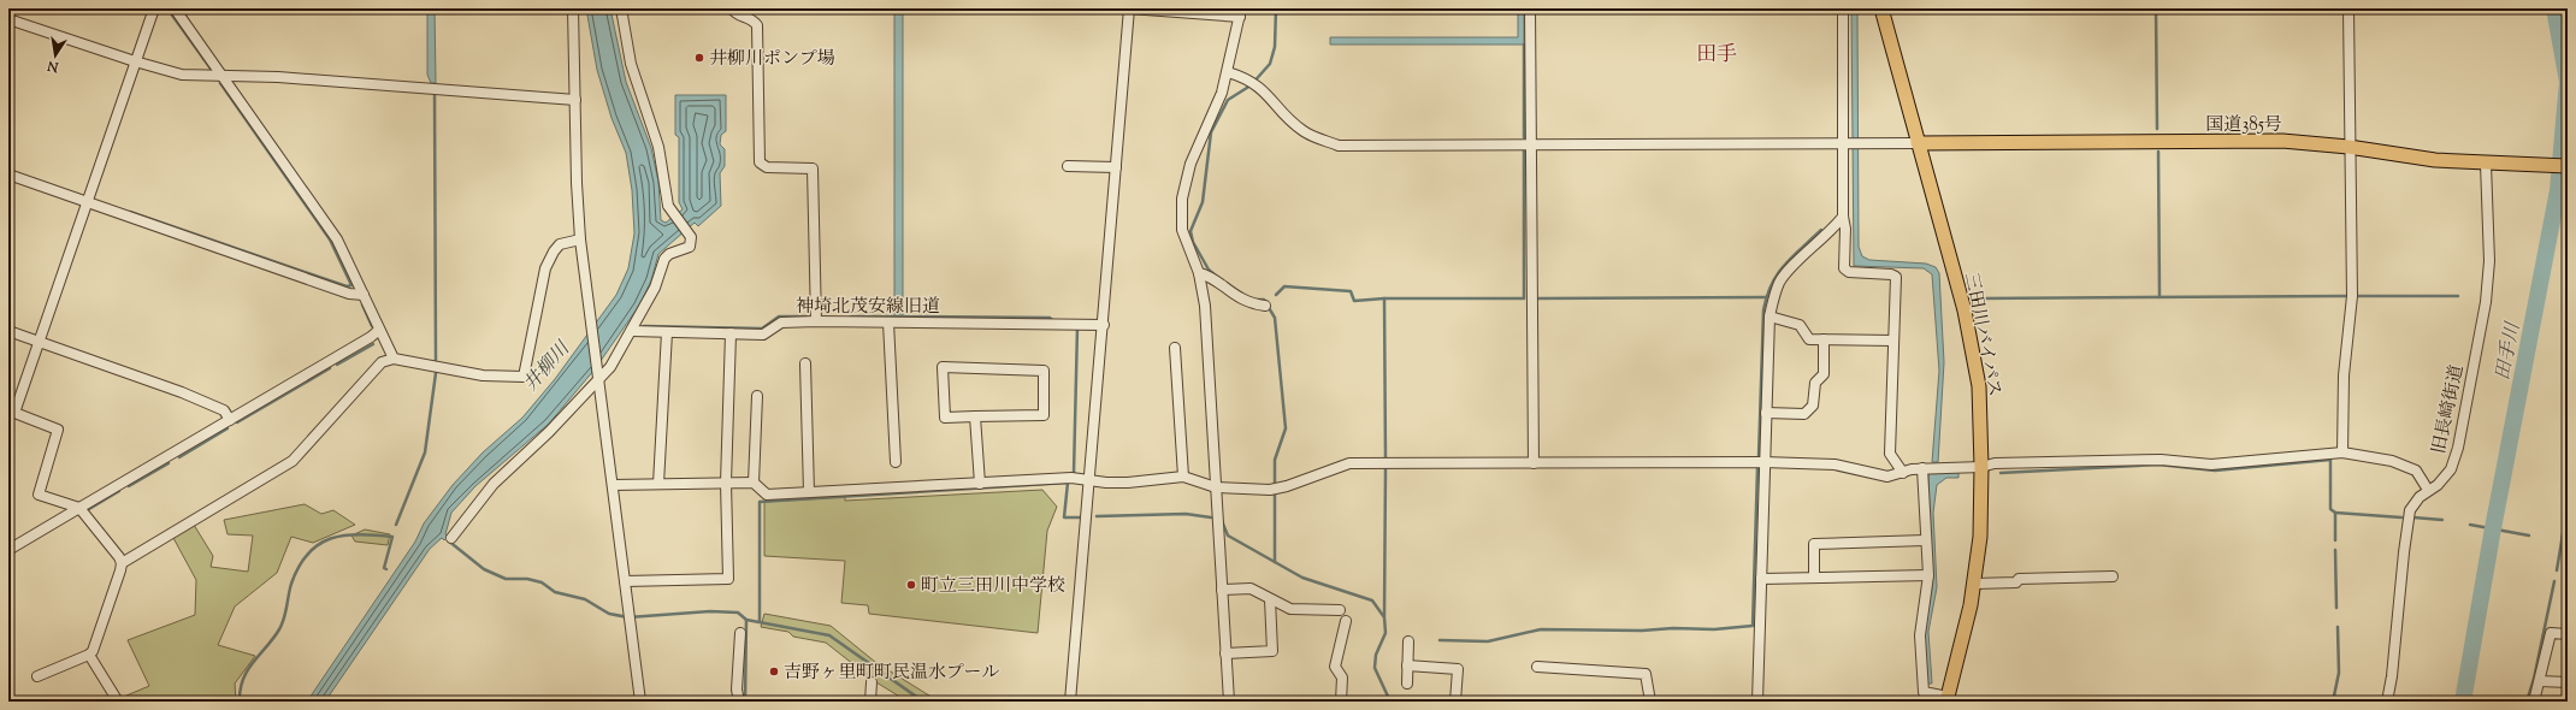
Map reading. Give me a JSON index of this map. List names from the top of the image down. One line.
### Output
{"streets":{"highway":["国道385号","三田川バイパス"],"street":["神埼北茂安線旧道","旧長崎街道"]},"crossings":[["国道385号","三田川バイパス"],["国道385号","旧長崎街道"]],"districts":["田手"],"water":["田手川","井柳川"],"places":["井柳川ポンプ場","町立三田川中学校","吉野ヶ里町町民温水プール"],"north":"bottom"}
